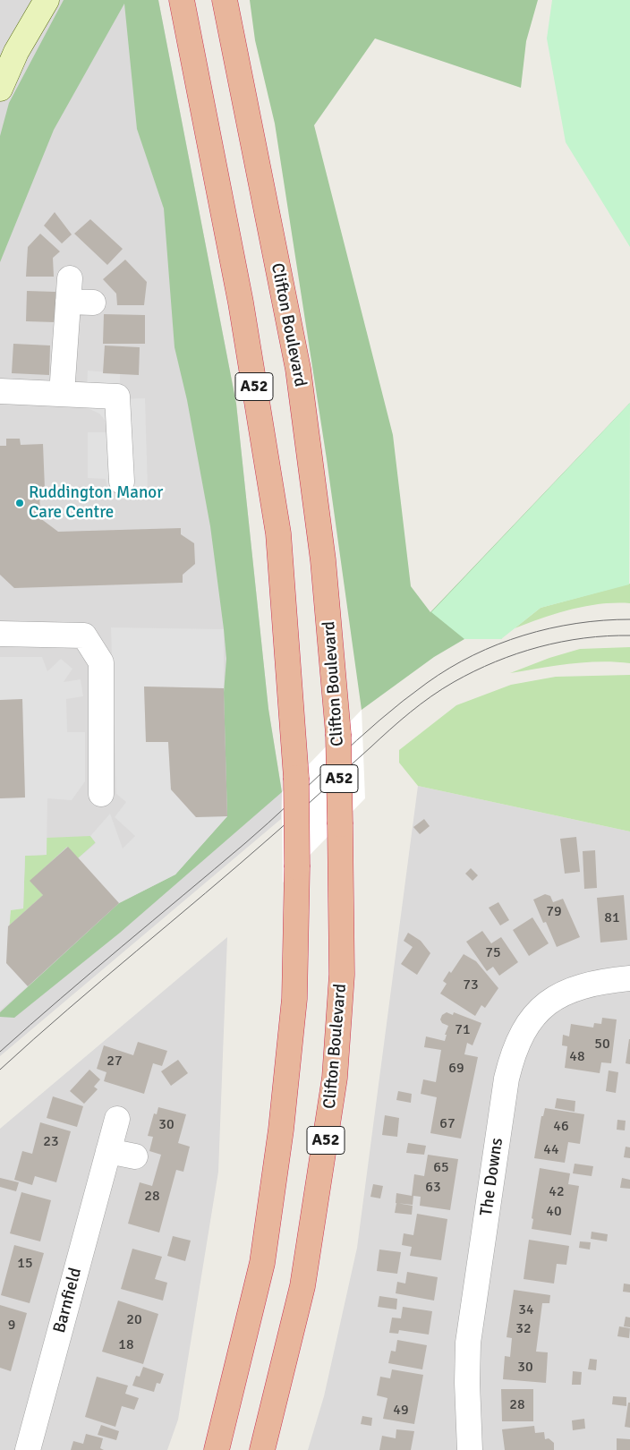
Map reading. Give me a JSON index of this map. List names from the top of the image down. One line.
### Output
{"streets":{"highway":["Clifton Boulevard","A52"],"street":["The Downs","Barnfield"]},"places":["Ruddington Manor Care Centre"],"house_numbers":["79","81","75","73","71","50","48","27","69","67","30","46","23","44","65","63","42","28","40","15","34","20","9","32","18","30","28","49"]}
